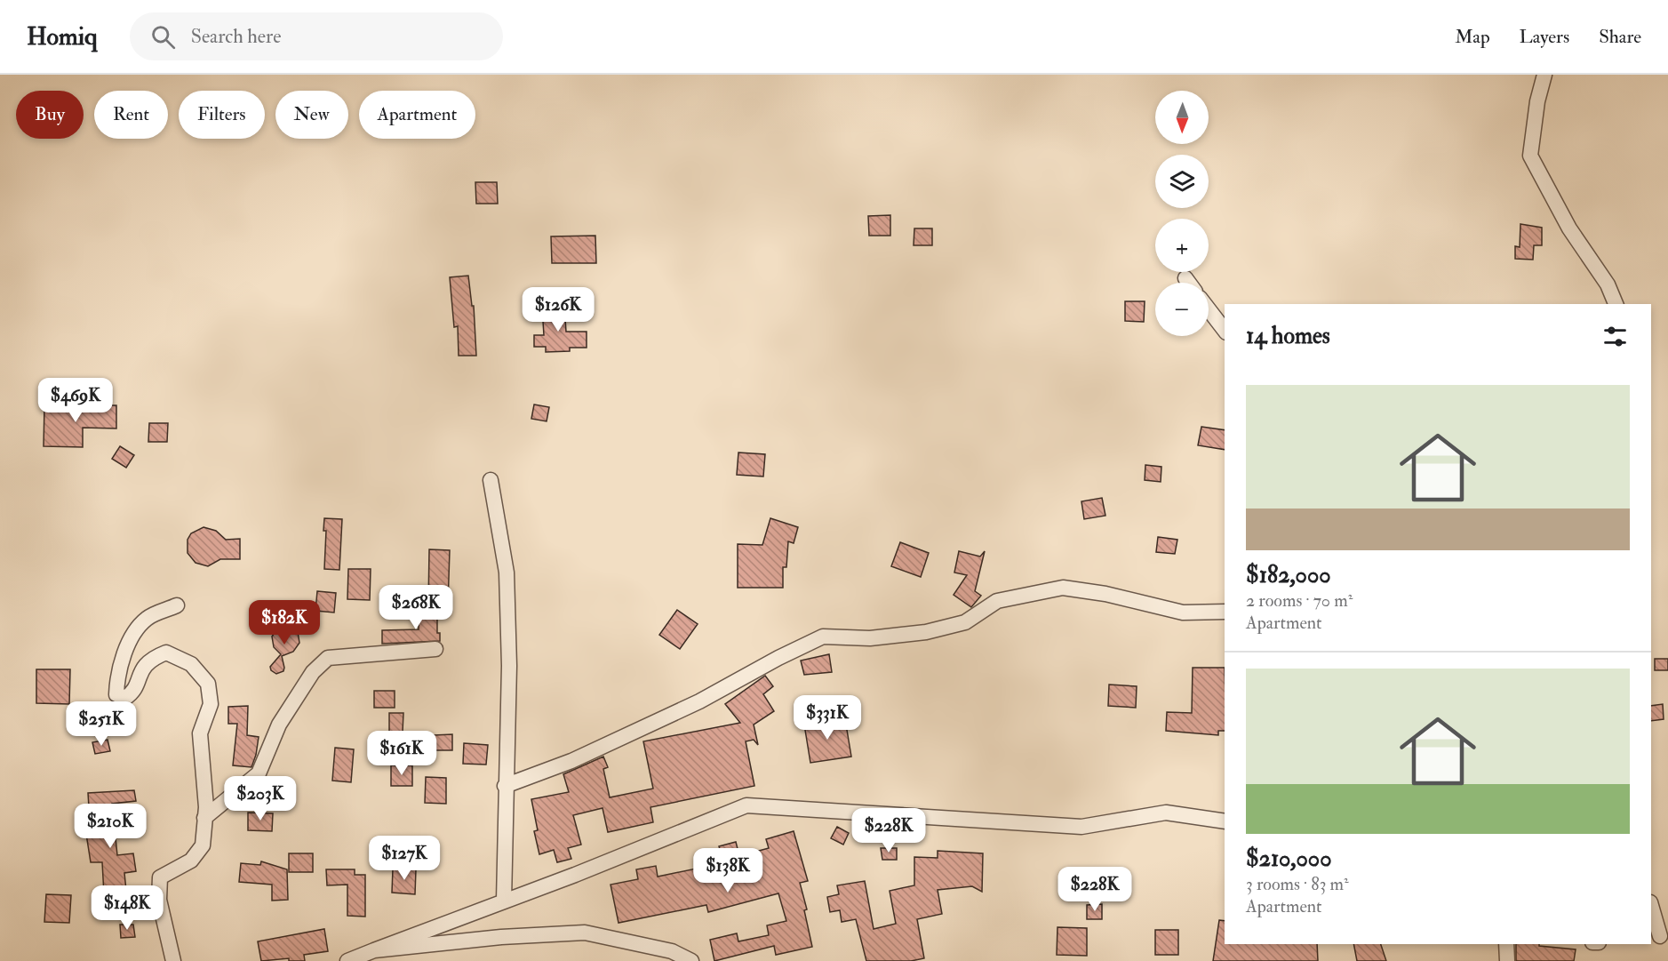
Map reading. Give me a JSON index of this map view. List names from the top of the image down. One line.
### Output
{"north":"bottom","page":{"header":"Homiq","search":"Search here","nav":["Map","Layers","Share"],"map_buttons":["+","−"],"chip":["Buy","Rent","Filters","New","Apartment"],"price":["$126K","$469K","$268K","$182K","$331K","$251K","$161K","$203K","$210K","$228K","$127K","$138K","$228K","$148K"],"heading":"14 homes","list":[{"name":"$182,000","note":"2 rooms · 70 m² · Apartment"},{"name":"$210,000","note":"3 rooms · 83 m² · Apartment"}]}}
